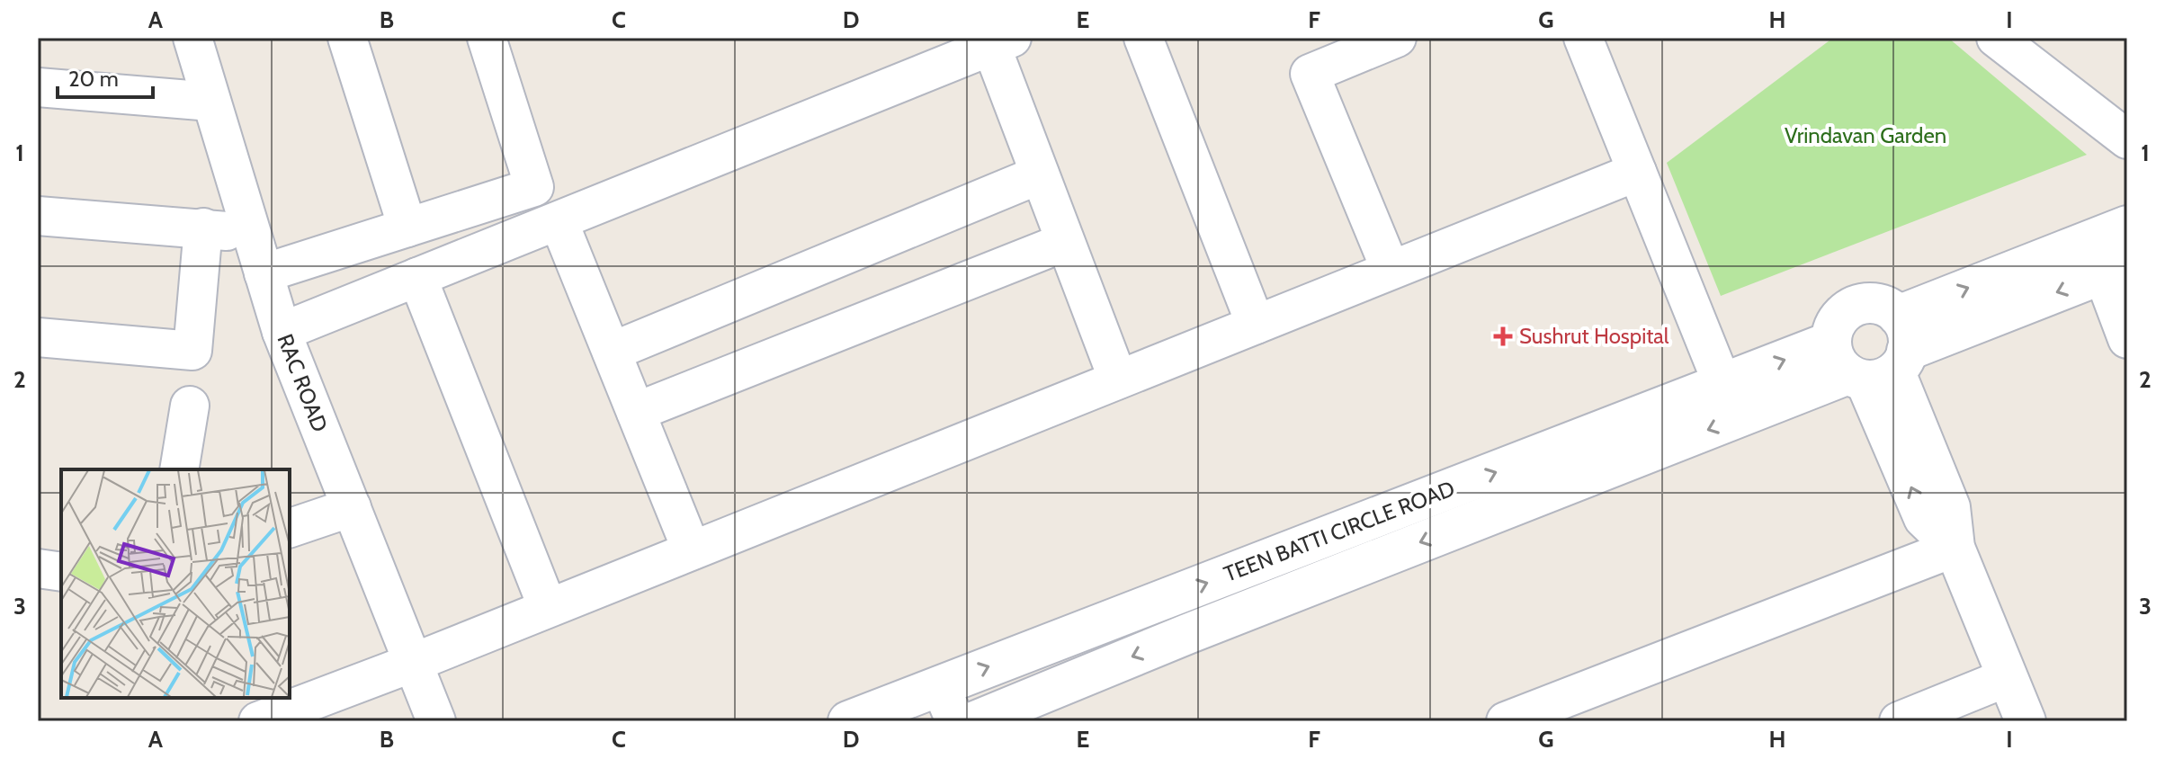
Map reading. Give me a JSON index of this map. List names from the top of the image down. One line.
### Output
{"streets":{"street":["RAC ROAD","TEEN BATTI CIRCLE ROAD"]},"parks":["Vrindavan Garden"],"places":{"health":["Sushrut Hospital"]},"scale_bar":"20 m","grid":{"columns":["A","B","C","D","E","F","G","H","I"],"rows":["1","2","3"]}}
